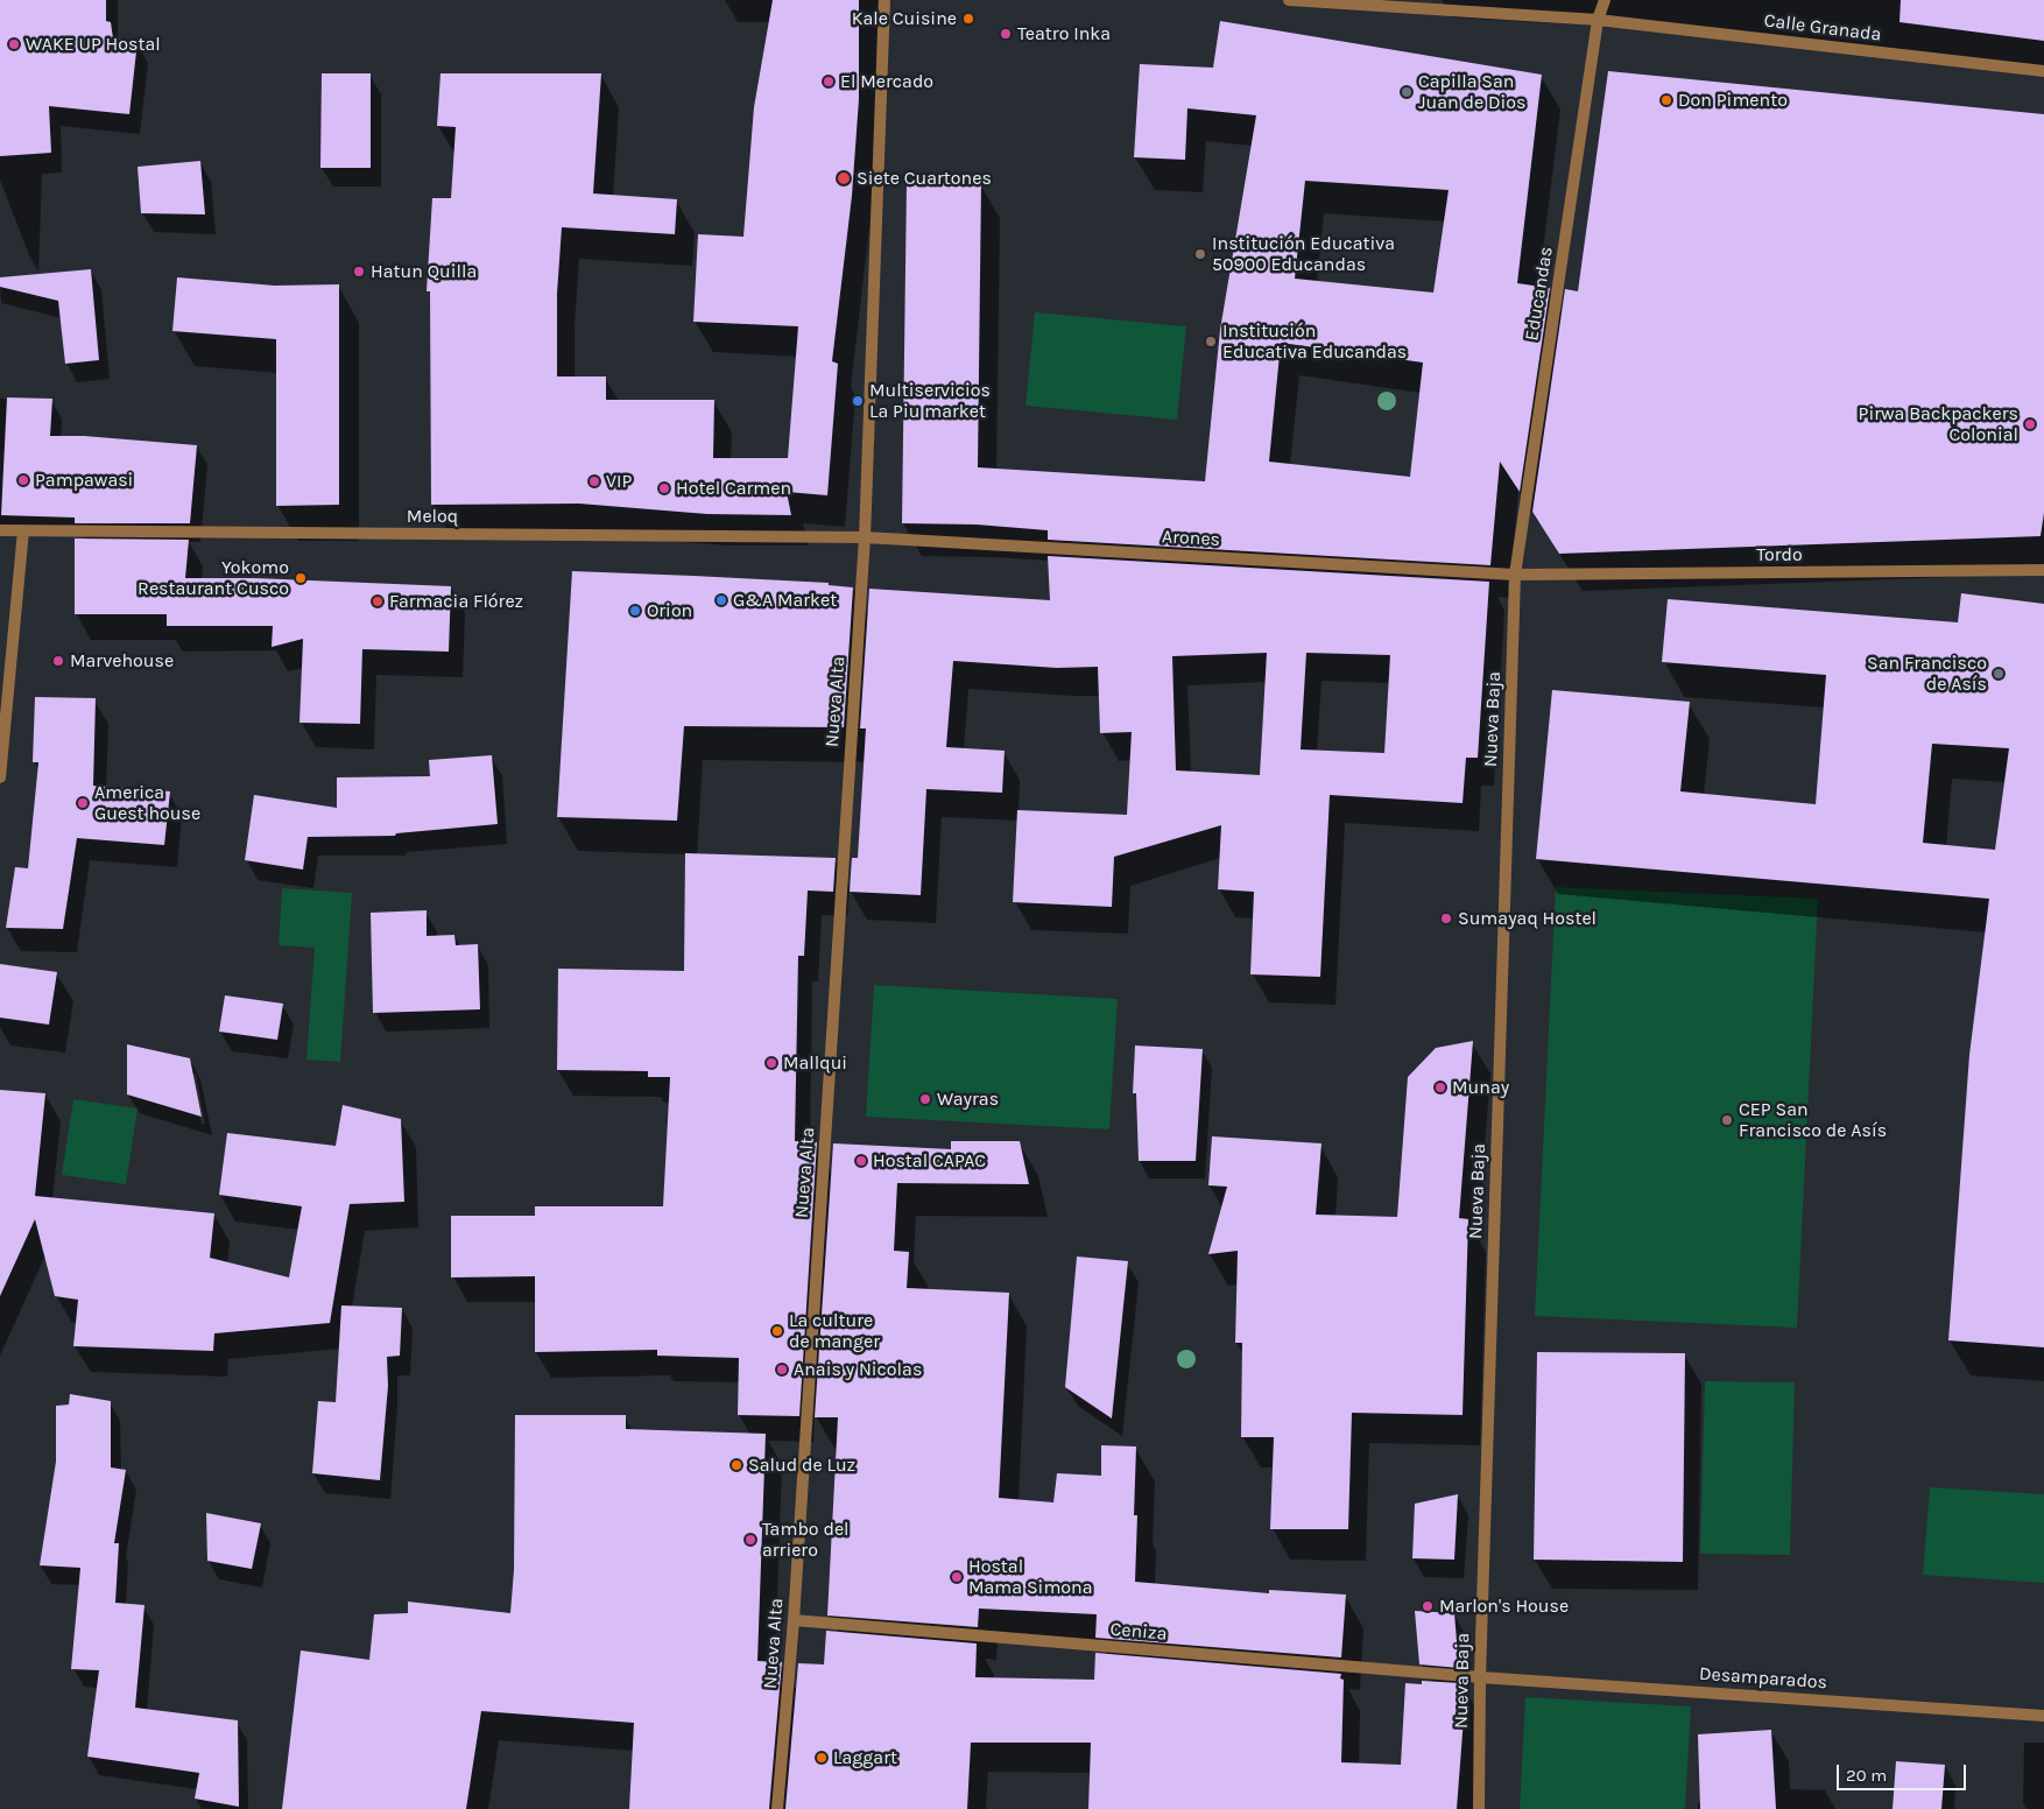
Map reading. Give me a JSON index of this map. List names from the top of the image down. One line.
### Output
{"streets":{"street":["Calle Granada","Educandas","Meloq","Arones","Tordo","Nueva Alta","Nueva Baja","Ceniza","Desamparados"]},"crossings":[["Calle Granada","Educandas"],["Educandas","Arones"],["Educandas","Tordo"],["Educandas","Nueva Baja"],["Meloq","Arones"],["Meloq","Nueva Alta"],["Arones","Tordo"],["Arones","Nueva Alta"],["Arones","Nueva Baja"],["Tordo","Nueva Baja"],["Nueva Alta","Ceniza"],["Nueva Baja","Ceniza"],["Nueva Baja","Desamparados"],["Ceniza","Desamparados"]],"places":["Kale Cuisine","Teatro Inka","WAKE UP Hostal","El Mercado","Capilla San Juan de Dios","Don Pimento","Siete Cuartones","Institución Educativa 50900 Educandas","Hatun Quilla","Institución Educativa Educandas","Multiservicios La Piu market","Pirwa Backpackers Colonial","Pampawasi","VIP","Hotel Carmen","Yokomo Restaurant Cusco","G&A Market","Farmacia Flórez","Orion","Marvehouse","San Francisco de Asís","America Guest house","Sumayaq Hostel","Mallqui","Munay","Wayras","CEP San Francisco de Asís","Hostal CAPAC","La culture de manger","Anais y Nicolas","Salud de Luz","Tambo del arriero","Hostal Mama Simona","Marlon's House","Laggart"],"scale_bar":"20 m"}
